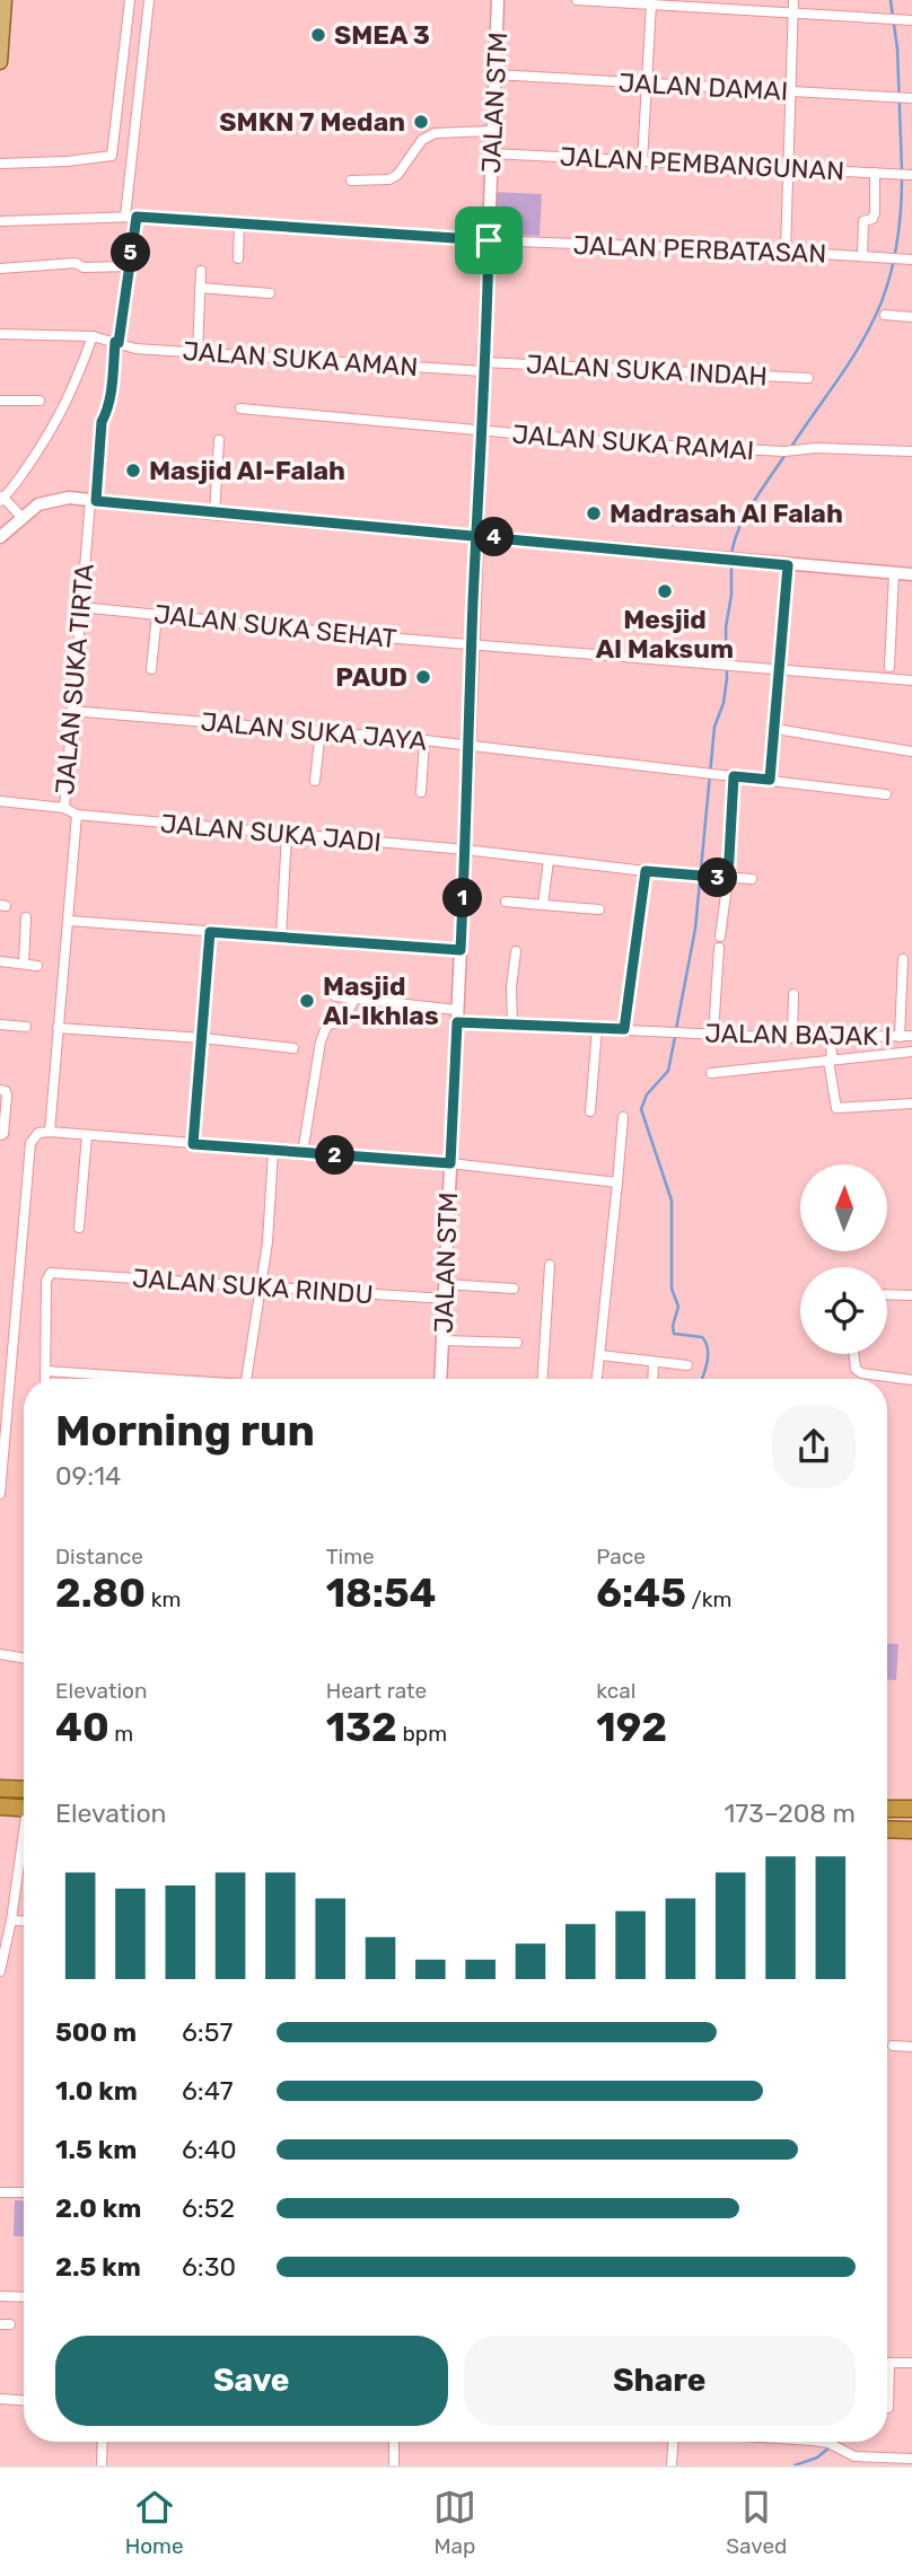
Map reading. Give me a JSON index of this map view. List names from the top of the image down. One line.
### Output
{"streets":{"street":["JALAN DAMAI","JALAN STM","JALAN PEMBANGUNAN","JALAN PERBATASAN","JALAN SUKA AMAN","JALAN SUKA INDAH","JALAN SUKA RAMAI","JALAN SUKA SEHAT","JALAN SUKA TIRTA","JALAN SUKA JAYA","JALAN SUKA JADI","JALAN BAJAK I","JALAN SUKA RINDU"]},"crossings":[["JALAN DAMAI","JALAN STM"],["JALAN STM","JALAN PEMBANGUNAN"],["JALAN STM","JALAN PERBATASAN"],["JALAN STM","JALAN SUKA AMAN"],["JALAN STM","JALAN SUKA INDAH"],["JALAN STM","JALAN SUKA RAMAI"],["JALAN STM","JALAN SUKA SEHAT"],["JALAN STM","JALAN SUKA JAYA"],["JALAN STM","JALAN SUKA JADI"],["JALAN STM","JALAN BAJAK I"],["JALAN STM","JALAN SUKA RINDU"],["JALAN PERBATASAN","JALAN SUKA TIRTA"],["JALAN SUKA AMAN","JALAN SUKA INDAH"],["JALAN SUKA AMAN","JALAN SUKA TIRTA"],["JALAN SUKA SEHAT","JALAN SUKA TIRTA"],["JALAN SUKA TIRTA","JALAN SUKA JAYA"],["JALAN SUKA TIRTA","JALAN SUKA JADI"]],"places":["SMEA 3","SMKN 7 Medan","Masjid Al-Falah","Madrasah Al Falah","Mesjid Al Maksum","PAUD","Masjid Al-Ikhlas"],"north":"top","page":{"pins":["5","4","3","1","2"],"heading":["Morning run","09:14"],"stats":[["Distance","2.80 km"],["Time","18:54"],["Pace","6:45 /km"],["Elevation","40 m"],["Heart rate","132 bpm"],["kcal","192"]],"chart":["Elevation","173–208 m"],"list":[{"name":"500 m","note":"6:57"},{"name":"1.0 km","note":"6:47"},{"name":"1.5 km","note":"6:40"},{"name":"2.0 km","note":"6:52"},{"name":"2.5 km","note":"6:30"}],"buttons":["Save","Share"],"tabs":["Home","Map","Saved"]}}
